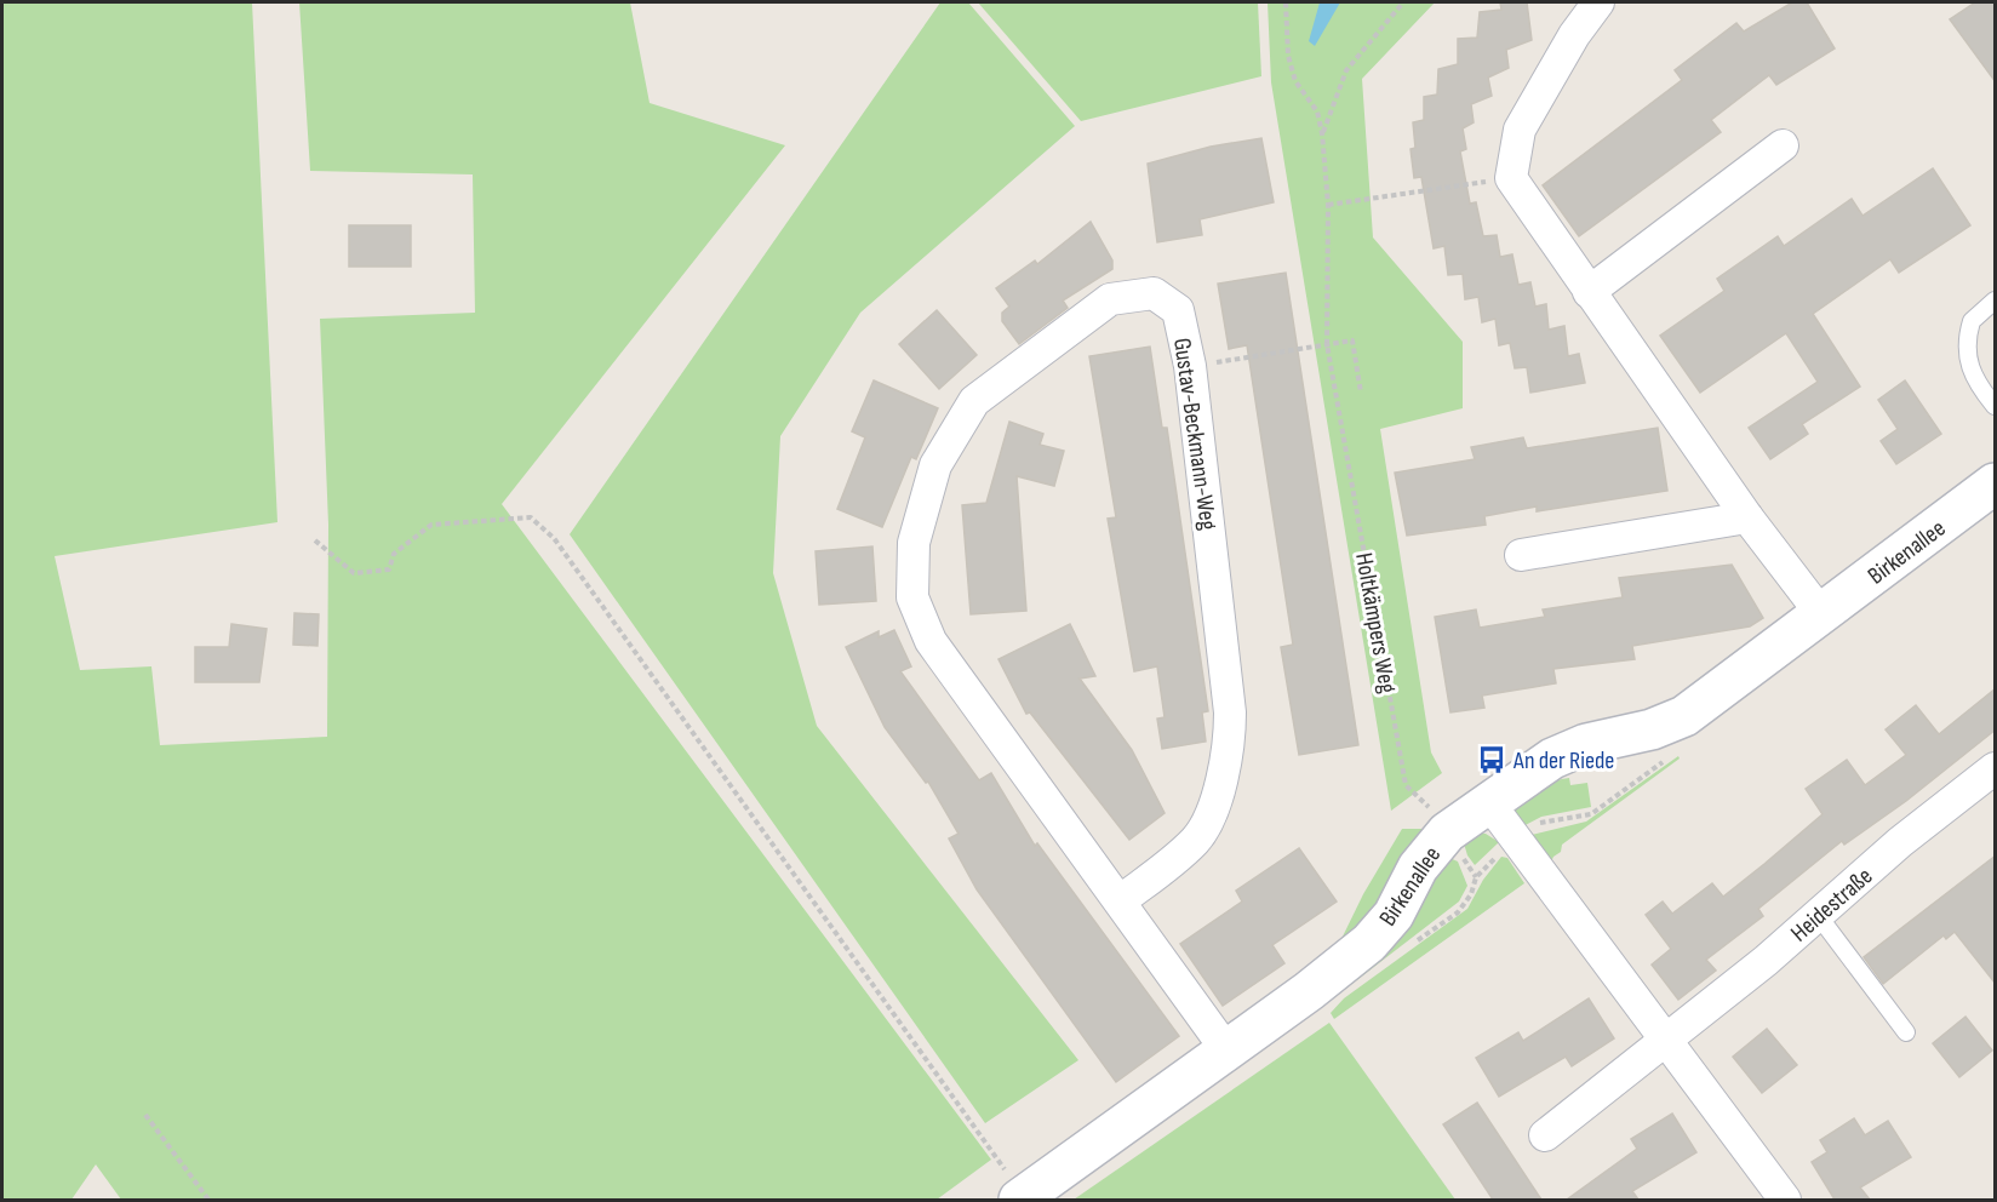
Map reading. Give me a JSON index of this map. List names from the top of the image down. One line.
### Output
{"streets":{"street":["Gustav-Beckmann-Weg","Birkenallee","Heidestraße"],"path":["Holtkämpers Weg"]},"crossings":[["Gustav-Beckmann-Weg","Birkenallee"],["Birkenallee","Holtkämpers Weg"]],"places":{"bus stop":["An der Riede"]}}
